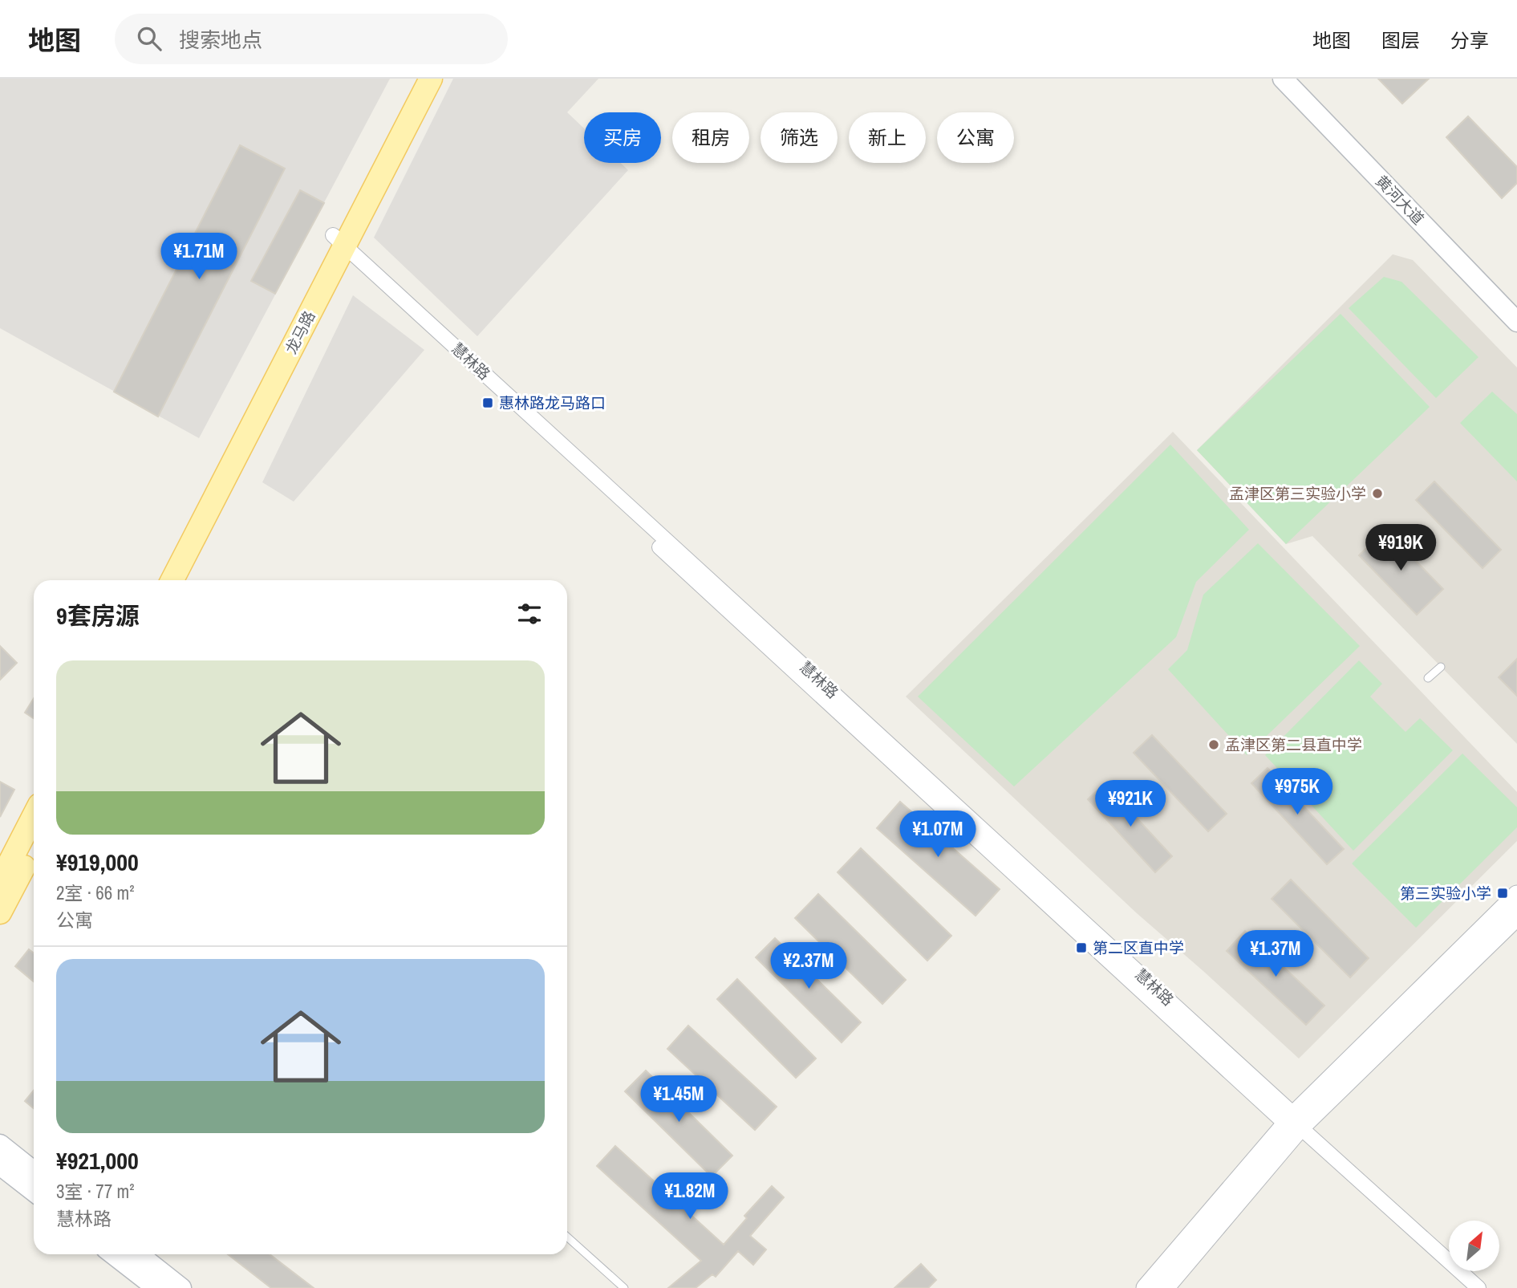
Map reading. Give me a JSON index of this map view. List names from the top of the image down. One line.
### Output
{"streets":{"main road":["黄河大道","龙马路"],"street":["慧林路"]},"crossings":[["龙马路","慧林路"]],"places":{"transit":["惠林路龙马路口","第三实验小学","第二区直中学"],"other":["孟津区第三实验小学","孟津区第二县直中学"]},"north":"top right","page":{"header":"地图","search":"搜索地点","nav":["地图","图层","分享"],"chip":["买房","租房","筛选","新上","公寓"],"price":["¥1.71M","¥919K","¥975K","¥921K","¥1.07M","¥1.37M","¥2.37M","¥1.45M","¥1.82M"],"heading":"9套房源","list":[{"name":"¥919,000","note":"2室 · 66 m² · 公寓"},{"name":"¥921,000","note":"3室 · 77 m² · 慧林路"}]}}
